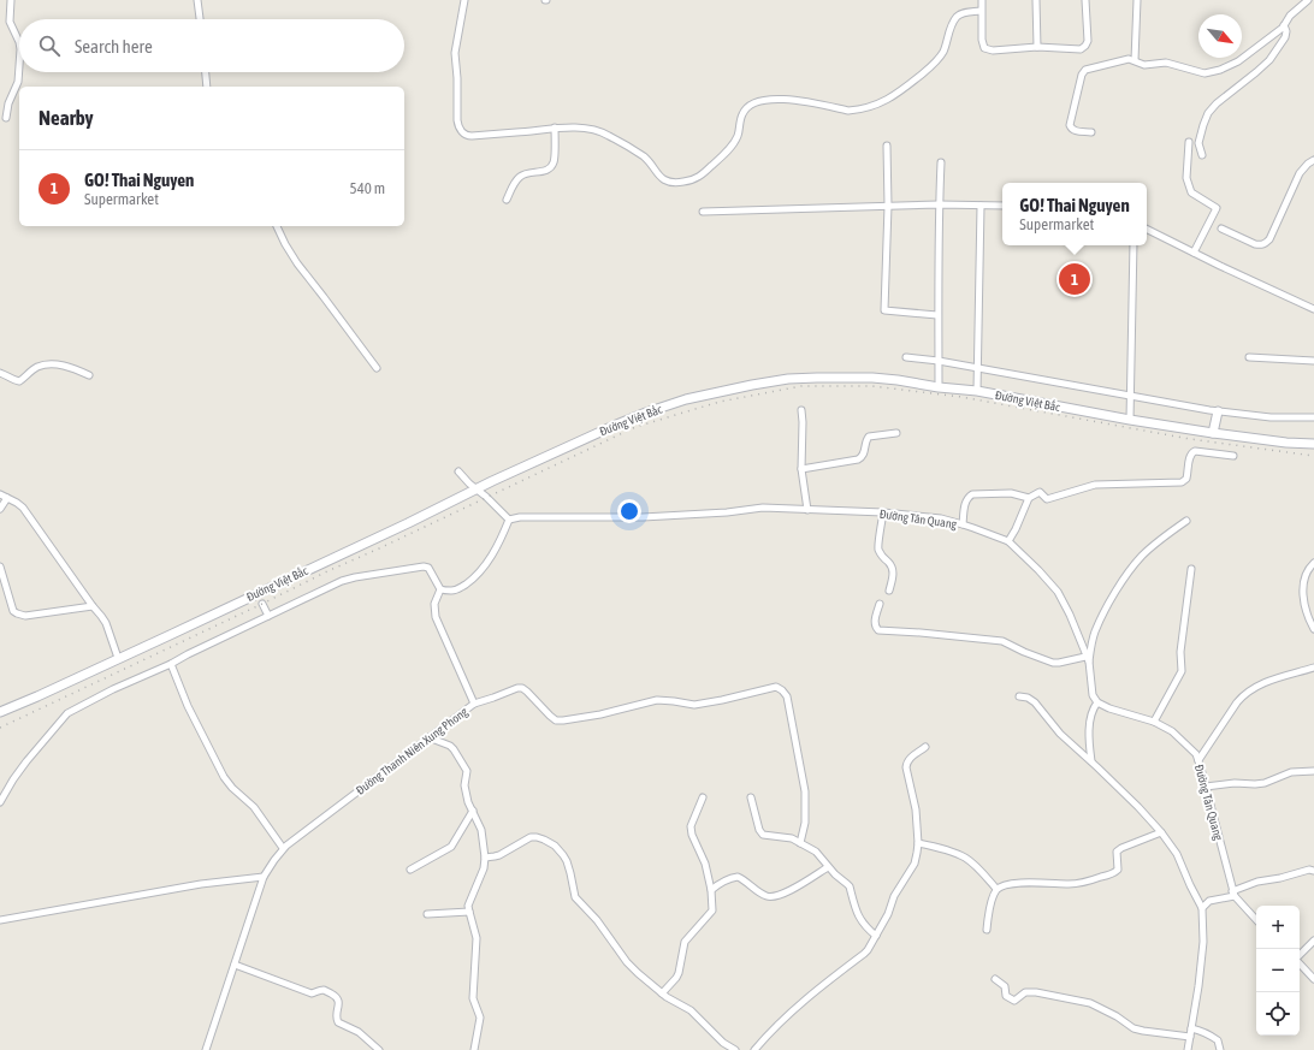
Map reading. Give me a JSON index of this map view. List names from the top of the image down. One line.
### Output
{"streets":{"main road":["Đường Việt Bắc"],"street":["Đường Tân Quang","Đường Thanh Niên Xung Phong"]},"north":"bottom right","page":{"search":"Search here","heading":"Nearby","list":[{"mark":"1","name":"GO! Thai Nguyen","note":"Supermarket","value":"540 m"}],"popup":["GO! Thai Nguyen","Supermarket"],"pins":"1","map_buttons":["+","−"]}}
